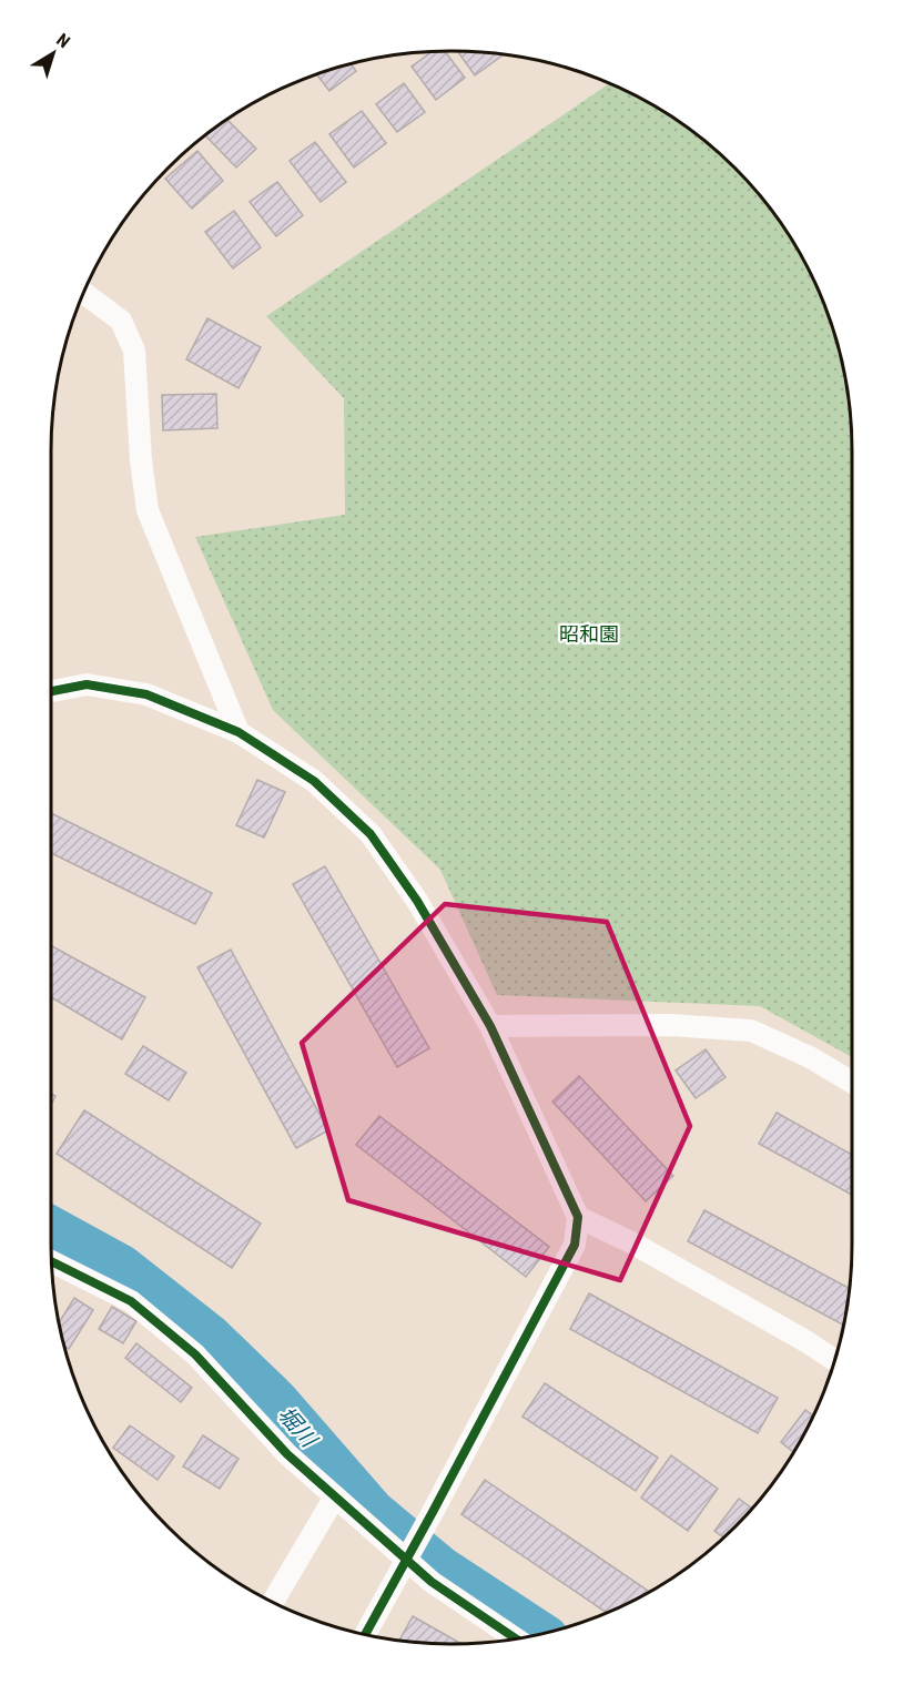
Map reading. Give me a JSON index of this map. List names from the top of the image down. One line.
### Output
{"water":["堀川"],"parks":["昭和園"],"north":"top right"}
